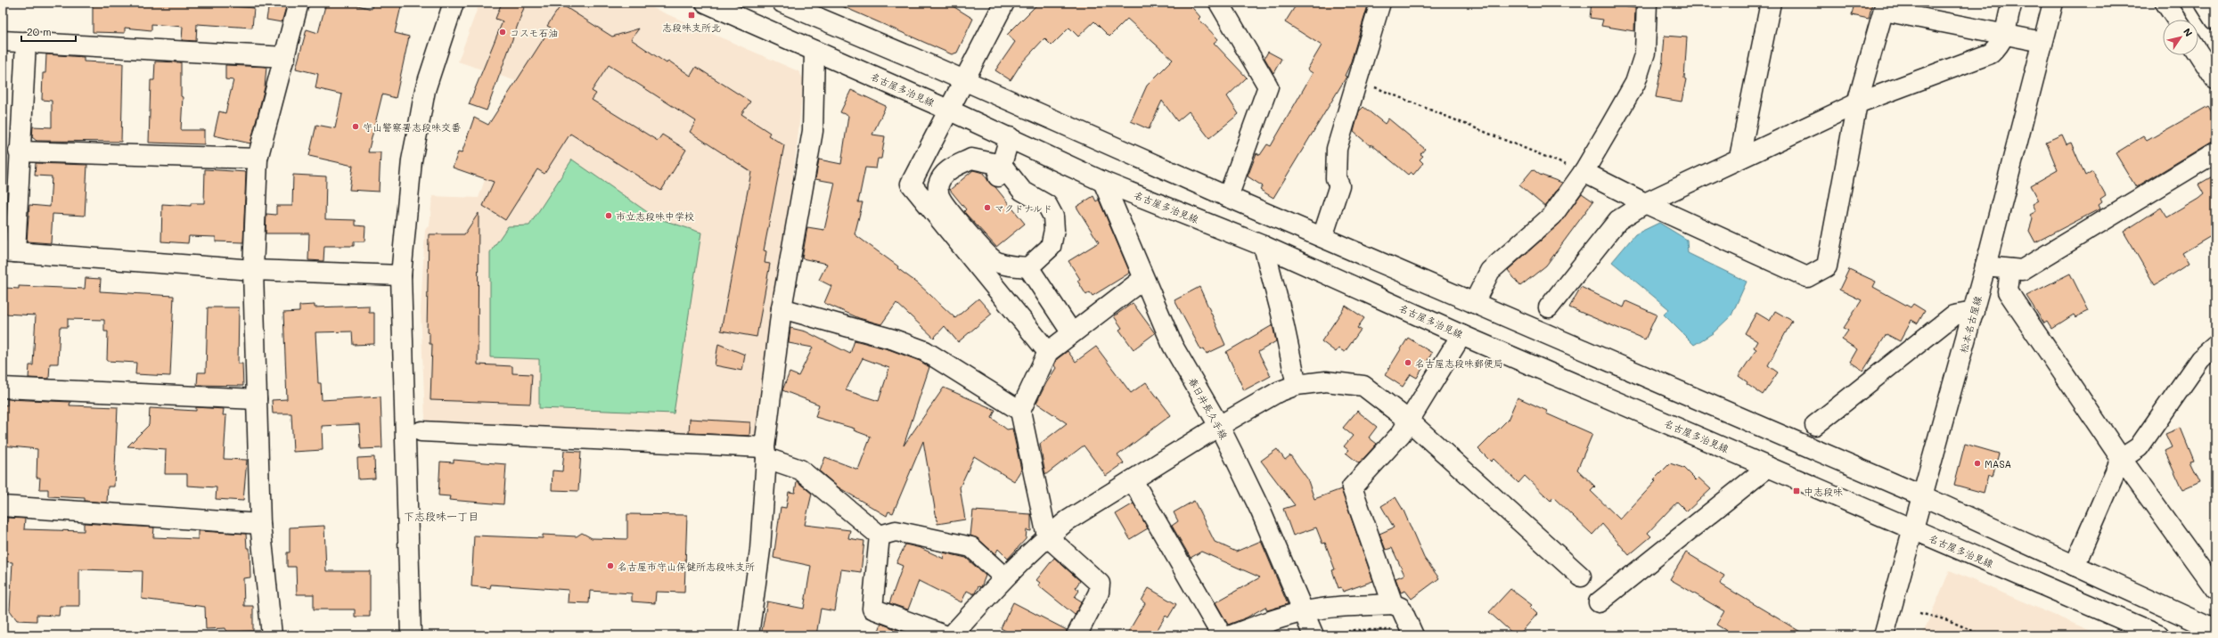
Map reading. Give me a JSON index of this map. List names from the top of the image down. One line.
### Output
{"streets":{"street":["名古屋多治見線","松本名古屋線","春日井長久手線"]},"crossings":[["名古屋多治見線","松本名古屋線"],["名古屋多治見線","春日井長久手線"]],"districts":["下志段味一丁目"],"places":{"transit":["志段味支所北","中志段味"],"other":["コスモ石油","守山警察署志段味交番","マクドナルド","市立志段味中学校","名古屋志段味郵便局","MASA","名古屋市守山保健所志段味支所"]},"scale_bar":"20 m","north":"top right"}
